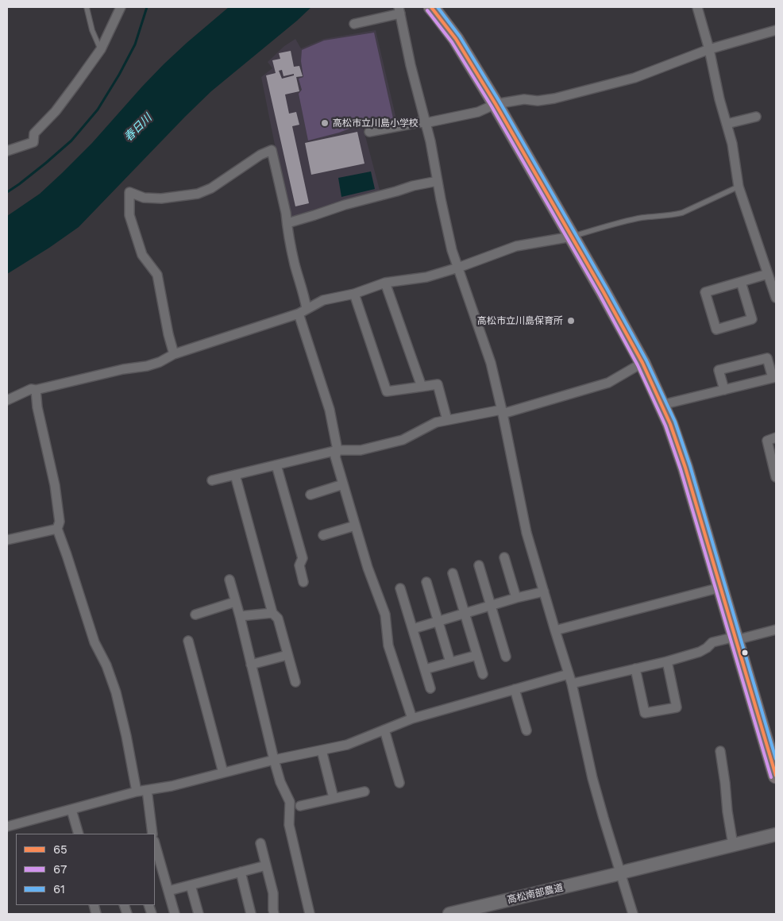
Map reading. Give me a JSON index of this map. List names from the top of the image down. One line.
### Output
{"streets":{"street":["高松南部農道"]},"water":["春日川"],"places":["高松市立川島小学校","高松市立川島保育所"],"lines":["transit line 65","transit line 61","transit line 67"],"legend":["65","67","61"]}
